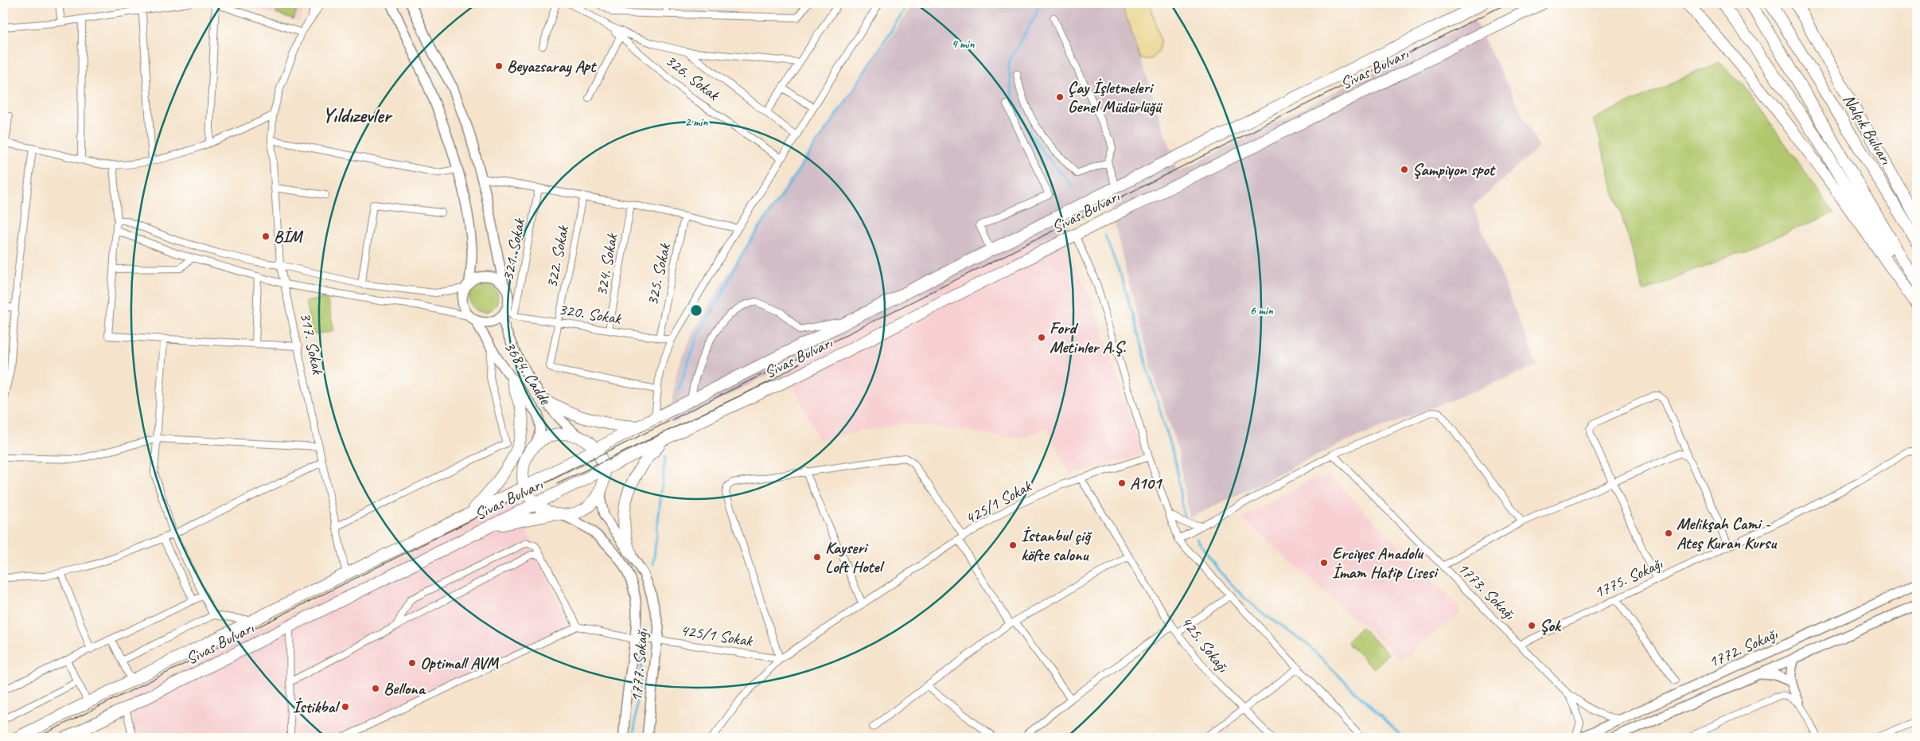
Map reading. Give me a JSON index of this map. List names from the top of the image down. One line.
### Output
{"streets":{"highway":["Sivas Bulvarı","Nalçık Bulvarı"],"street":["326. Sokak","321. Sokak","322. Sokak","324. Sokak","325. Sokak","320. Sokak","317. Sokak","3684. Cadde","425/1 Sokak","1775. Sokağı","1773. Sokağı","425. Sokağı","1772. Sokağı","1777. Sokağı"]},"crossings":[["Sivas Bulvarı","317. Sokak"],["321. Sokak","320. Sokak"],["322. Sokak","320. Sokak"],["324. Sokak","320. Sokak"],["325. Sokak","320. Sokak"],["320. Sokak","3684. Cadde"],["425/1 Sokak","425. Sokağı"],["425/1 Sokak","1777. Sokağı"],["1775. Sokağı","1773. Sokağı"],["1773. Sokağı","1772. Sokağı"]],"districts":["Yıldızevler"],"places":["Beyazsaray Apt","Çay İşletmeleri Genel Müdürlüğü","Şampiyon spot","BİM","Ford Metinler A.Ş.","A101","Melikşah Cami - Ateş Kuran Kursu","İstanbul çiğ köfte salonu","Kayseri Loft Hotel","Erciyes Anadolu İmam Hatip Lisesi","Şok","Optimall AVM","Bellona","İstikbal"],"rings":["4 min","2 min","6 min"]}
